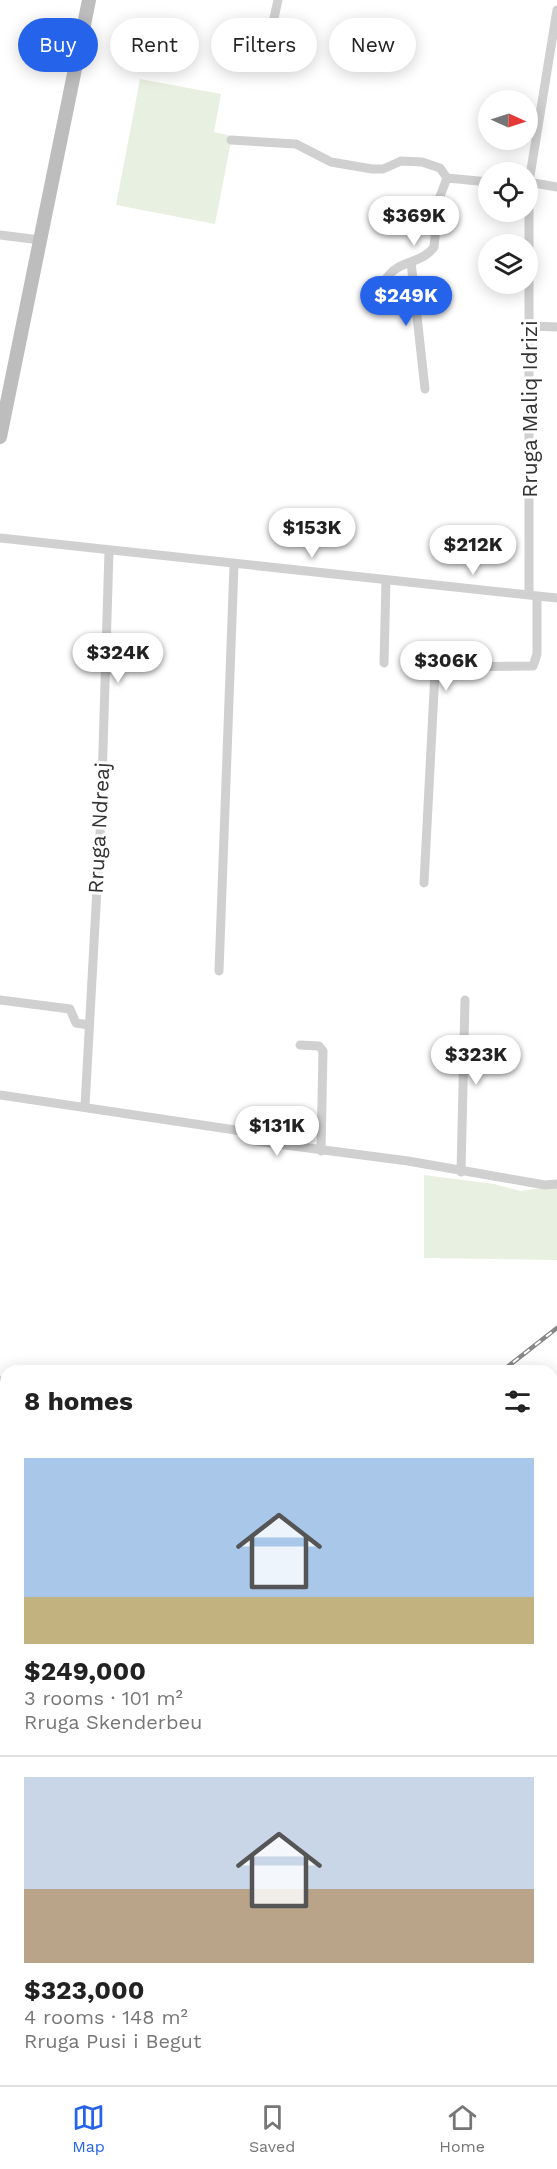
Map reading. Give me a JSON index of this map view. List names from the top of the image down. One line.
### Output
{"streets":{"street":["Rruga Maliq Idrizi","Rruga Ndreaj"]},"north":"right","page":{"chip":["Buy","Rent","Filters","New"],"price":["$369K","$249K","$153K","$212K","$324K","$306K","$323K","$131K"],"heading":"8 homes","list":[{"name":"$249,000","note":"3 rooms · 101 m² · Rruga Skenderbeu"},{"name":"$323,000","note":"4 rooms · 148 m² · Rruga Pusi i Begut"}],"tabs":["Map","Saved","Home"]}}
